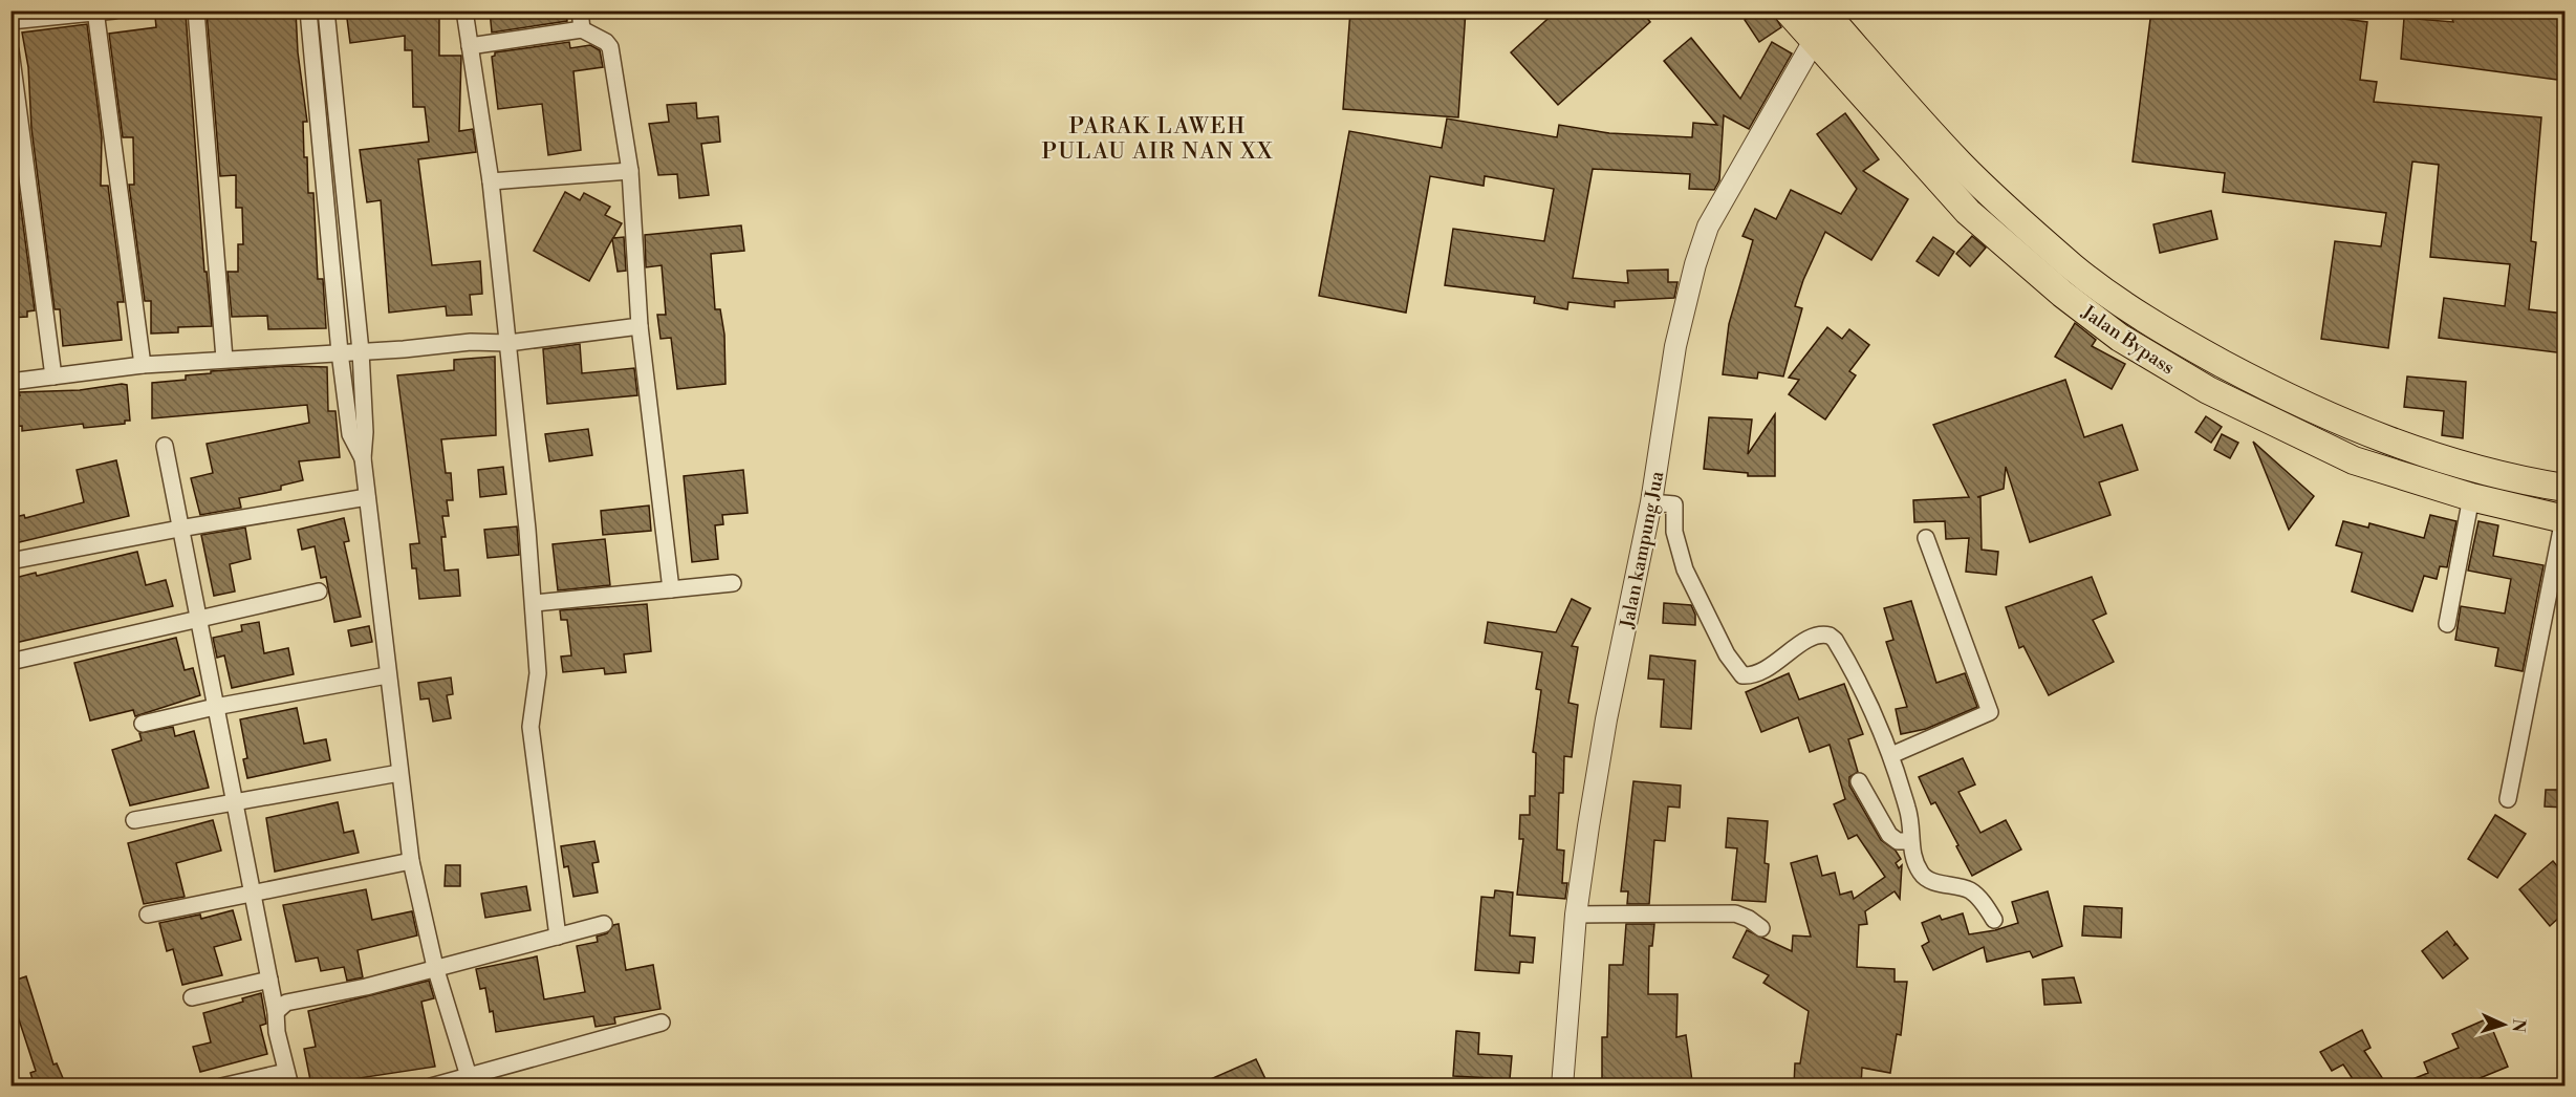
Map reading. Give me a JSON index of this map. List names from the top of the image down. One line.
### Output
{"streets":{"highway":["Jalan Bypass"],"street":["Jalan kampung Jua"]},"crossings":[["Jalan Bypass","Jalan kampung Jua"]],"districts":["PARAK LAWEH PULAU AIR NAN XX"],"north":"right"}
